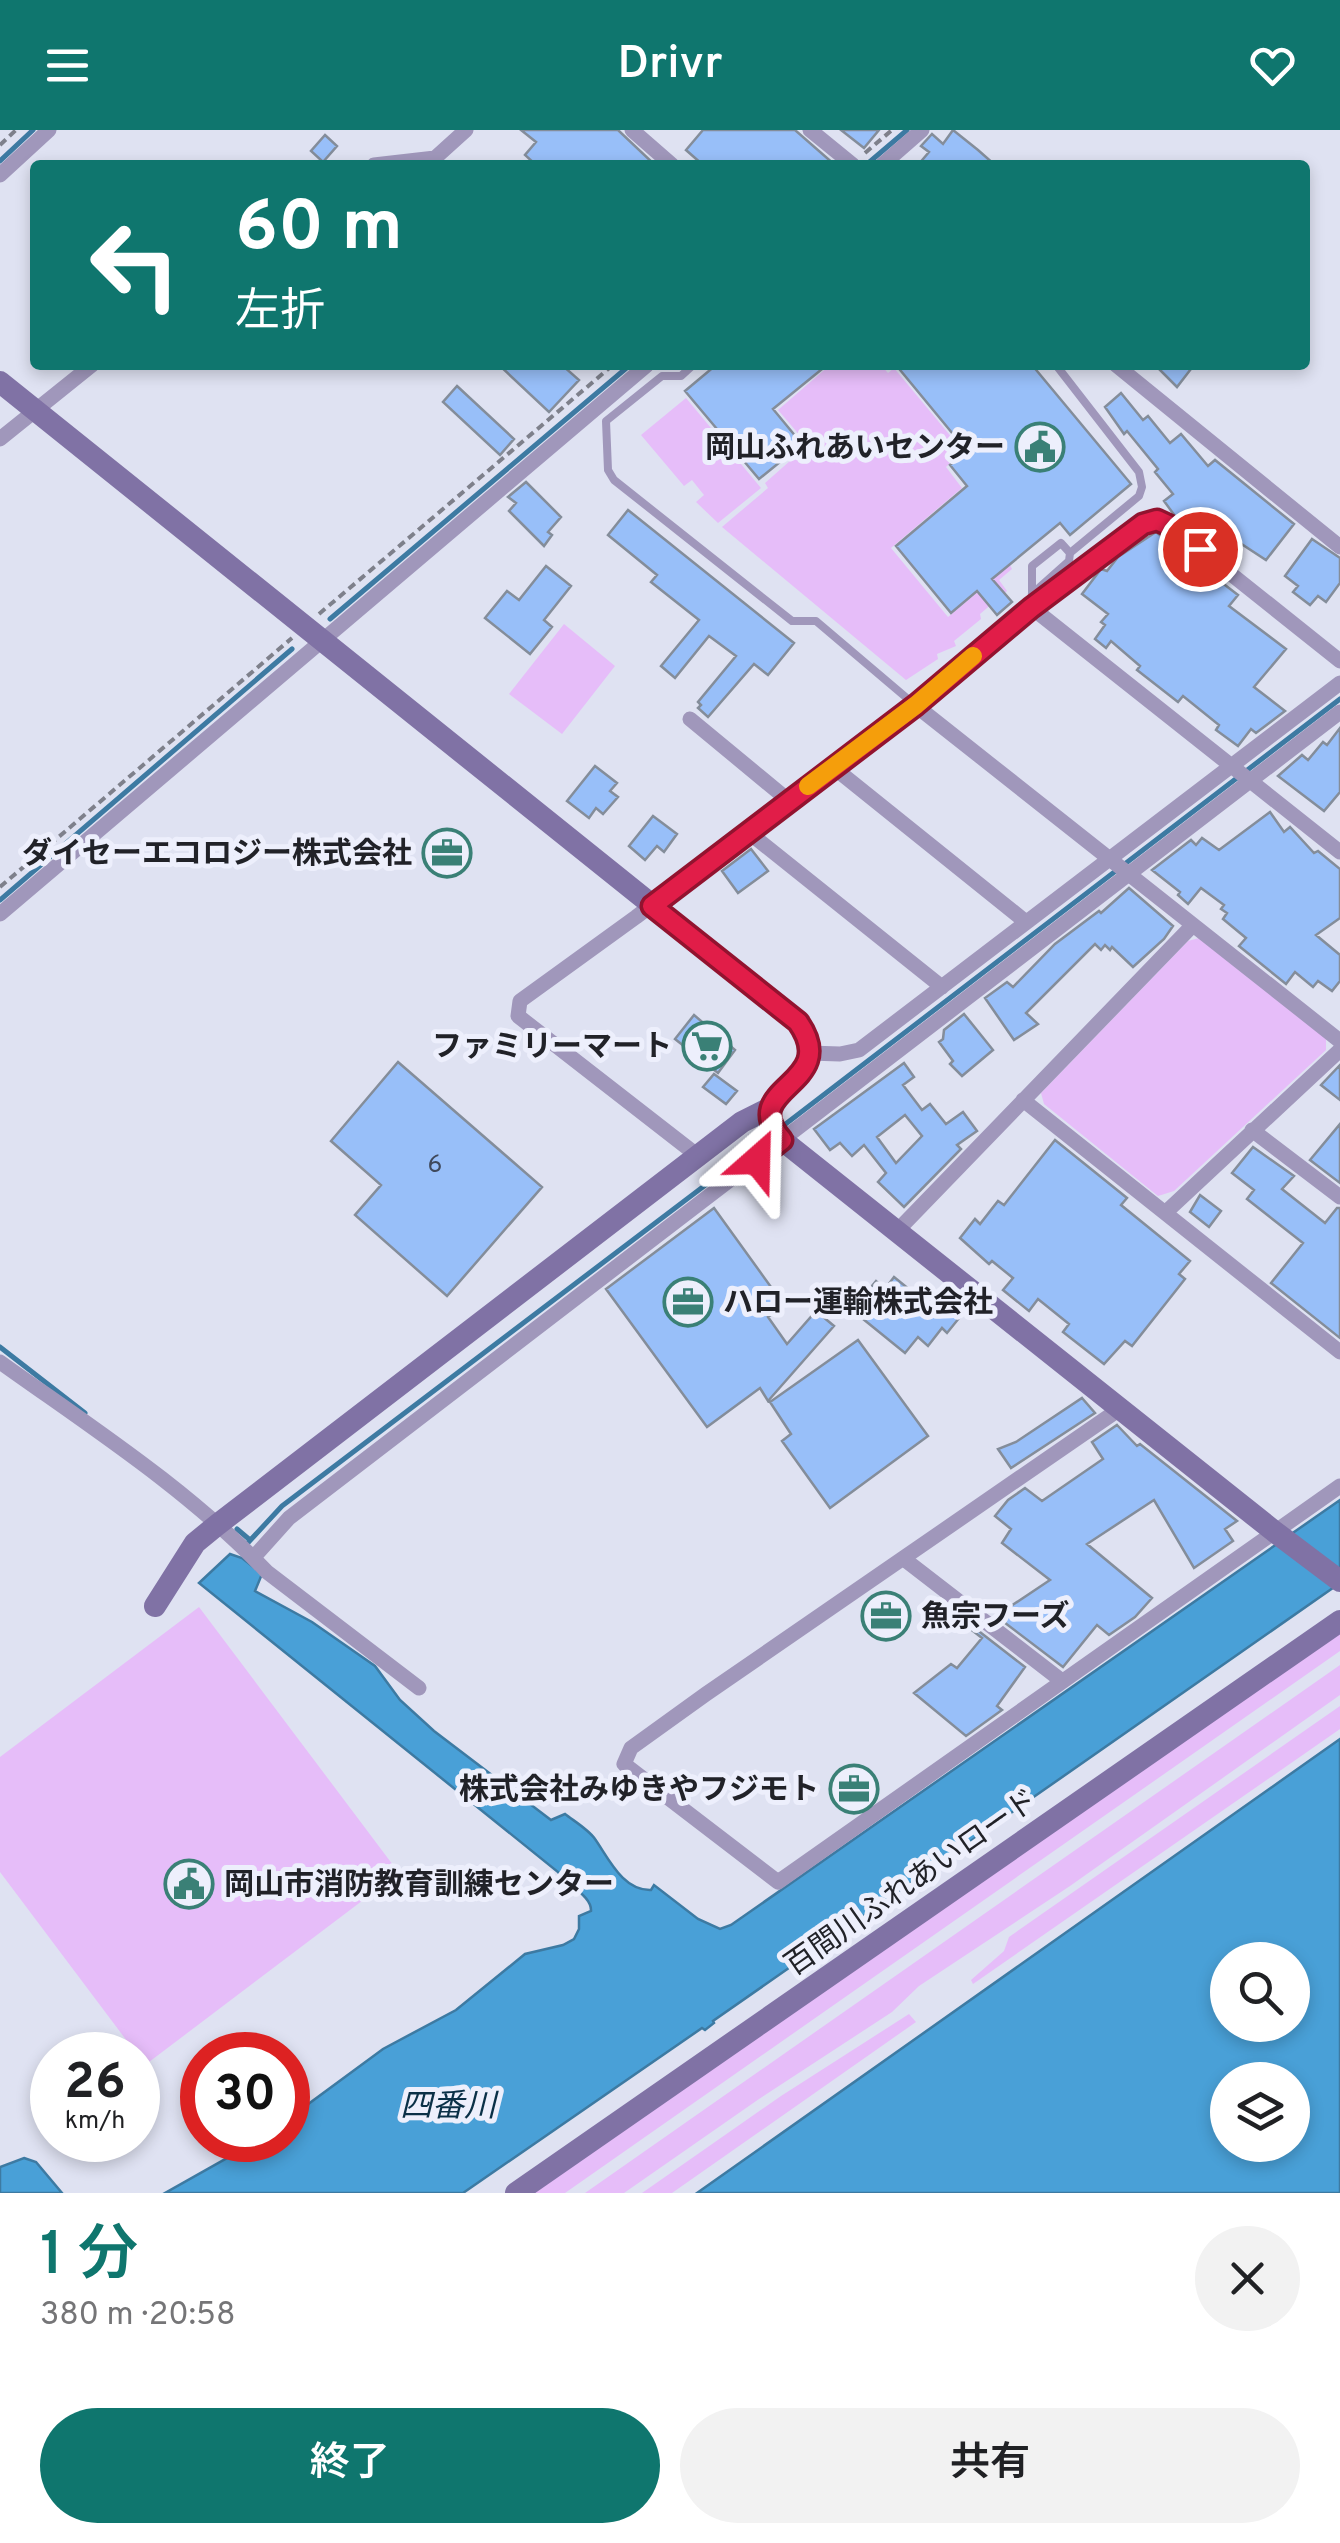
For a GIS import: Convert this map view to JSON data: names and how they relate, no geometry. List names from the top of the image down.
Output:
{
  "streets": {
    "street": ["百間川ふれあいロード"]
  },
  "water": ["四番川"],
  "places": {
    "public building": ["岡山ふれあいセンター", "岡山市消防教育訓練センター"],
    "office": [
      "ダイセーエコロジー株式会社",
      "ハロー運輸株式会社",
      "魚宗フーズ",
      "株式会社みゆきやフジモト"
    ],
    "supermarket": ["ファミリーマート"]
  },
  "house_numbers": ["6"],
  "page": {
    "header": "Drivr",
    "turn": ["60 m", "左折"],
    "speed": "26 km/h",
    "limit": "30",
    "heading": ["1 分", "380 m · 20:58"],
    "buttons": ["終了", "共有"]
  }
}
